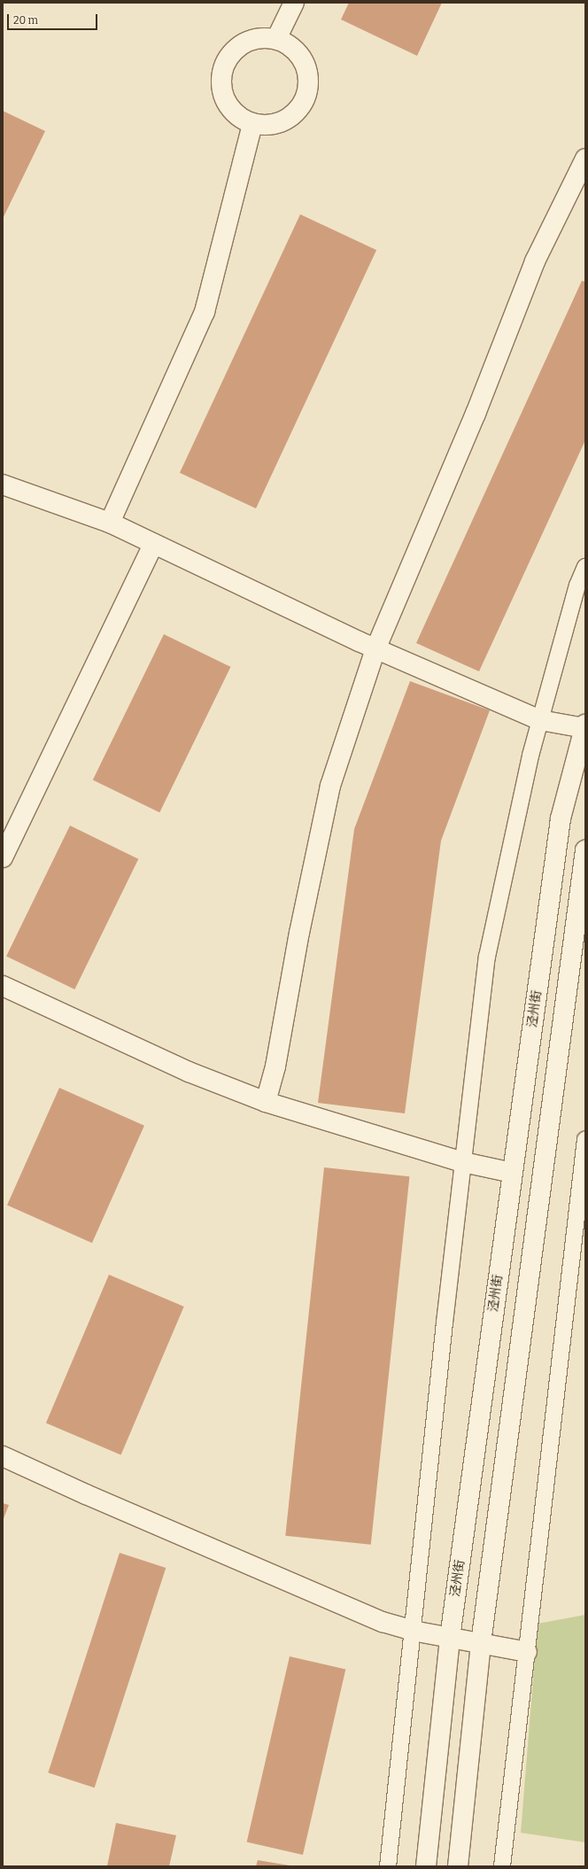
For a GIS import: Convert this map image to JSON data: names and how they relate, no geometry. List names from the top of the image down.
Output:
{
  "streets": {
    "street": ["泾州街"]
  },
  "scale_bar": "20 m"
}
